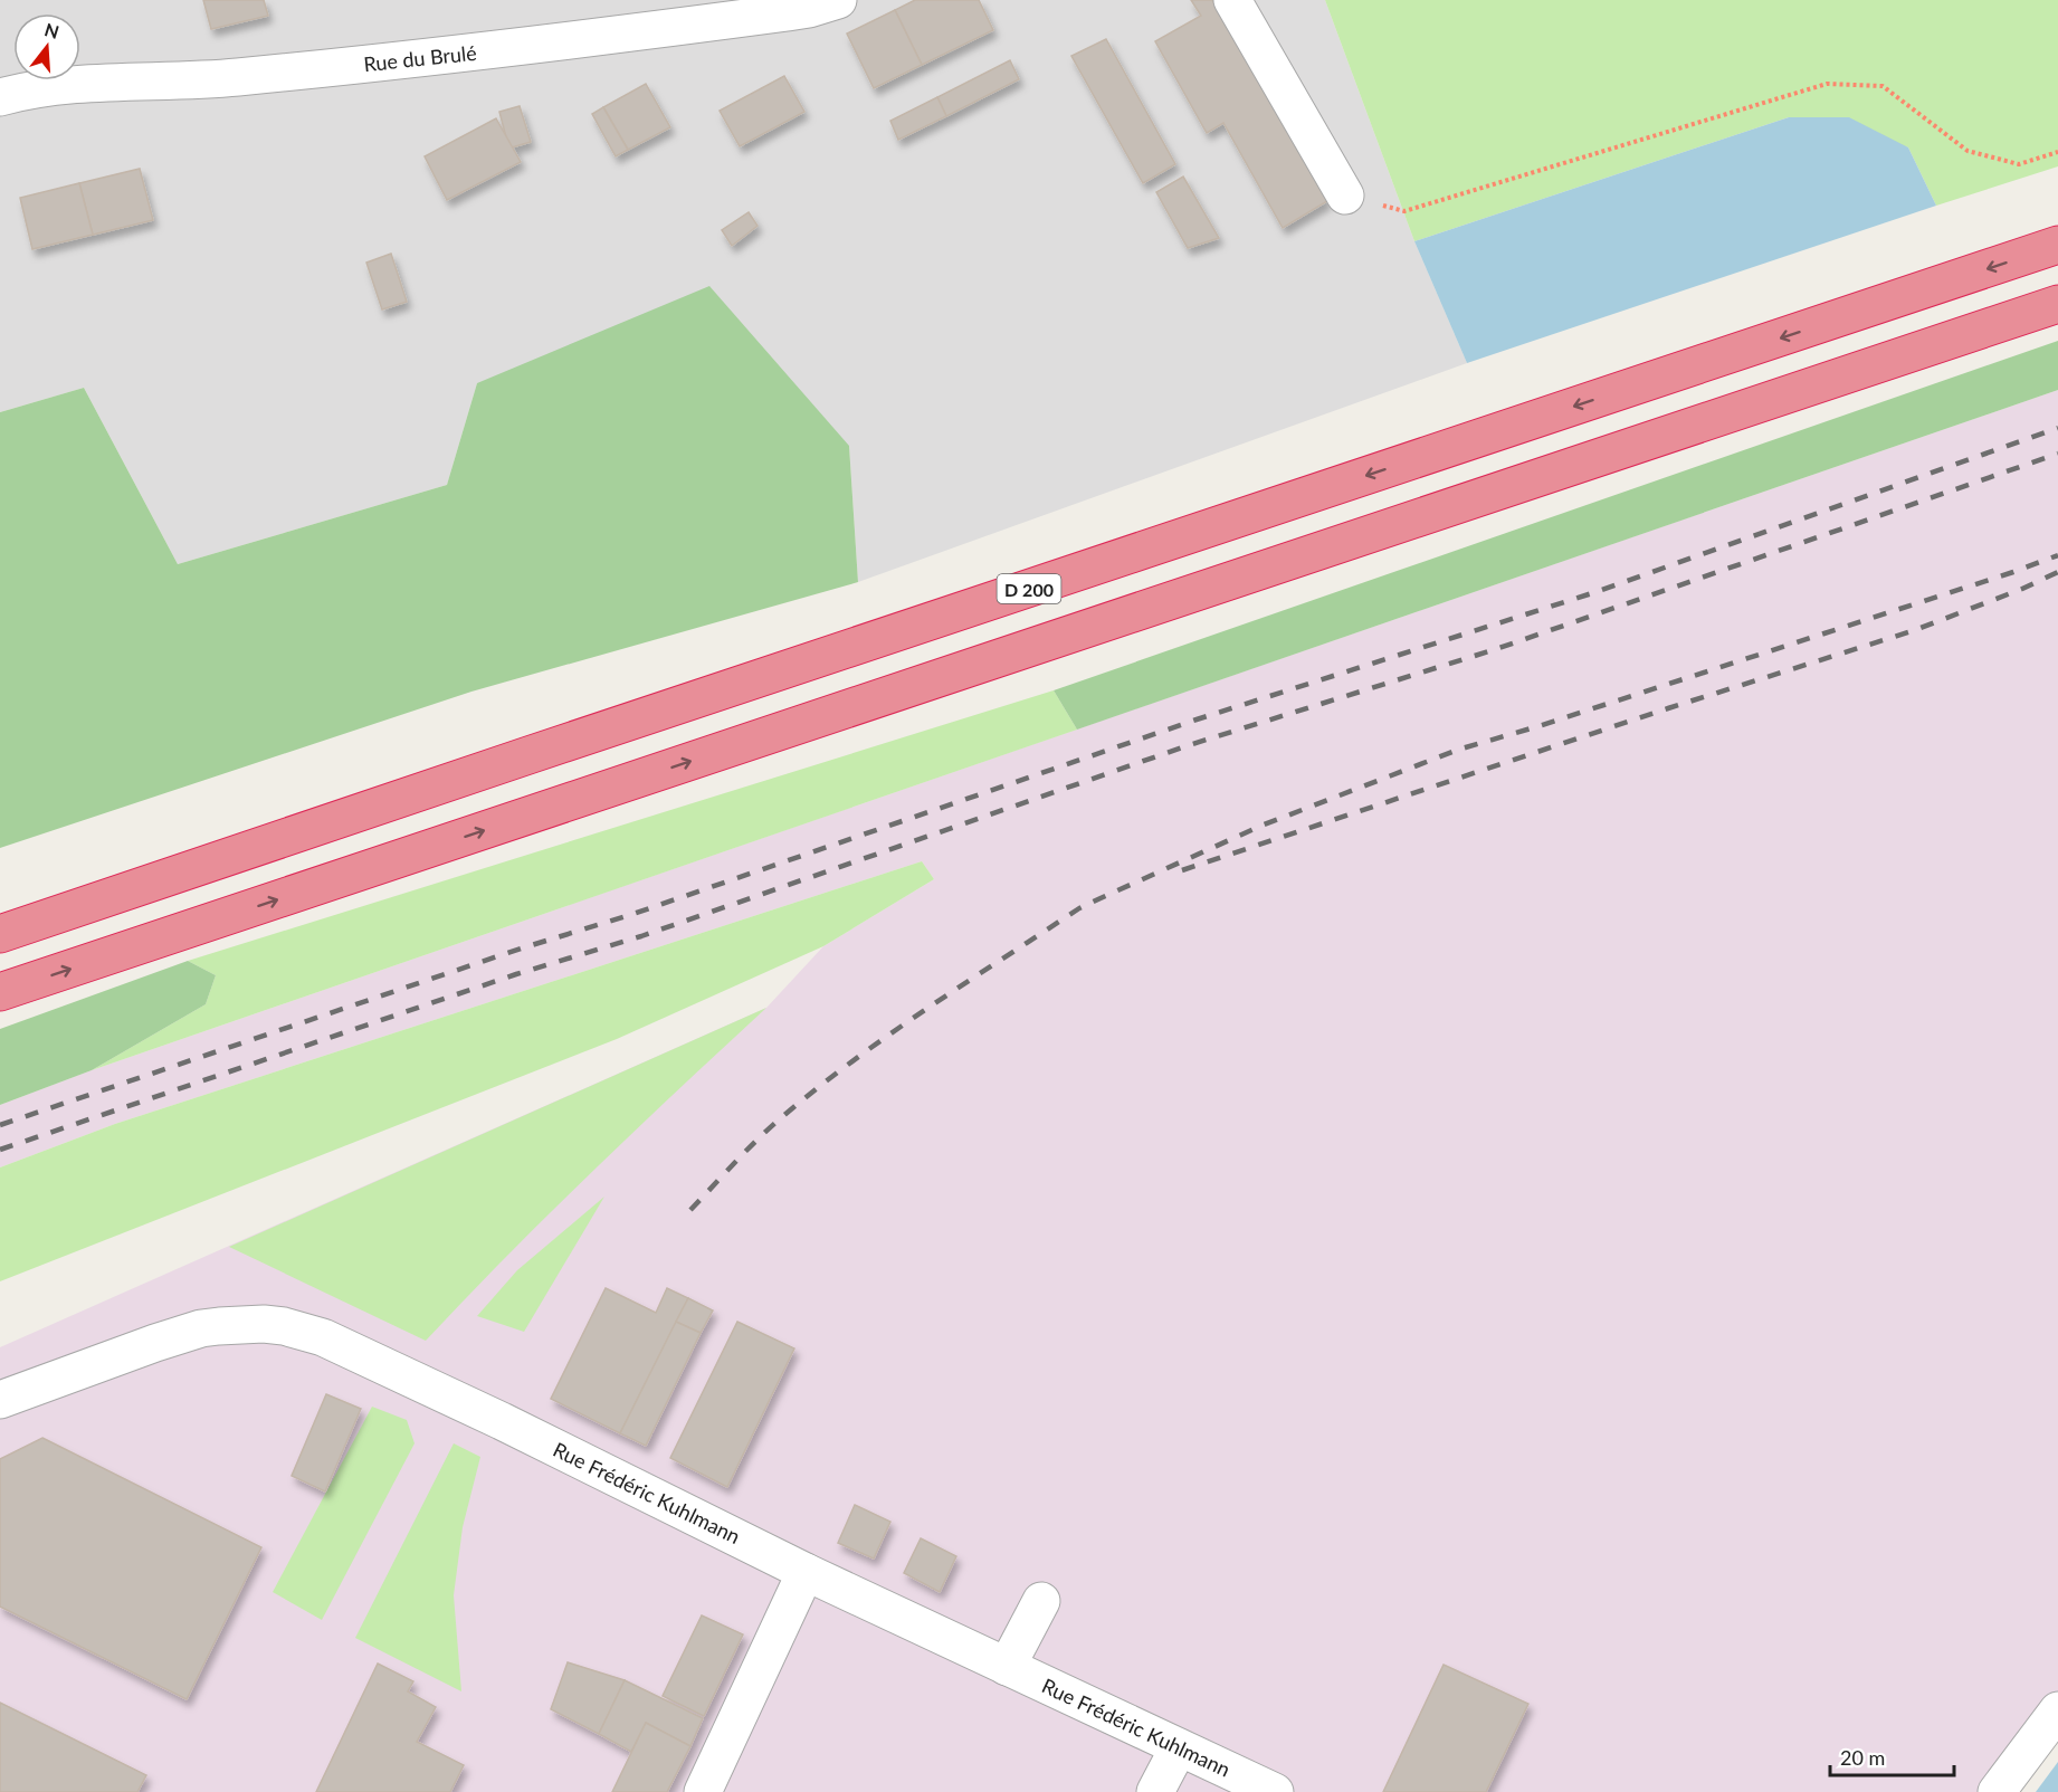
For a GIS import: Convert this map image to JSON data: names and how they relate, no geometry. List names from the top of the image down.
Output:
{
  "streets": {
    "highway": ["D 200"],
    "street": ["Rue du Brulé", "Rue Frédéric Kuhlmann"]
  },
  "scale_bar": "20 m",
  "north": "top"
}
